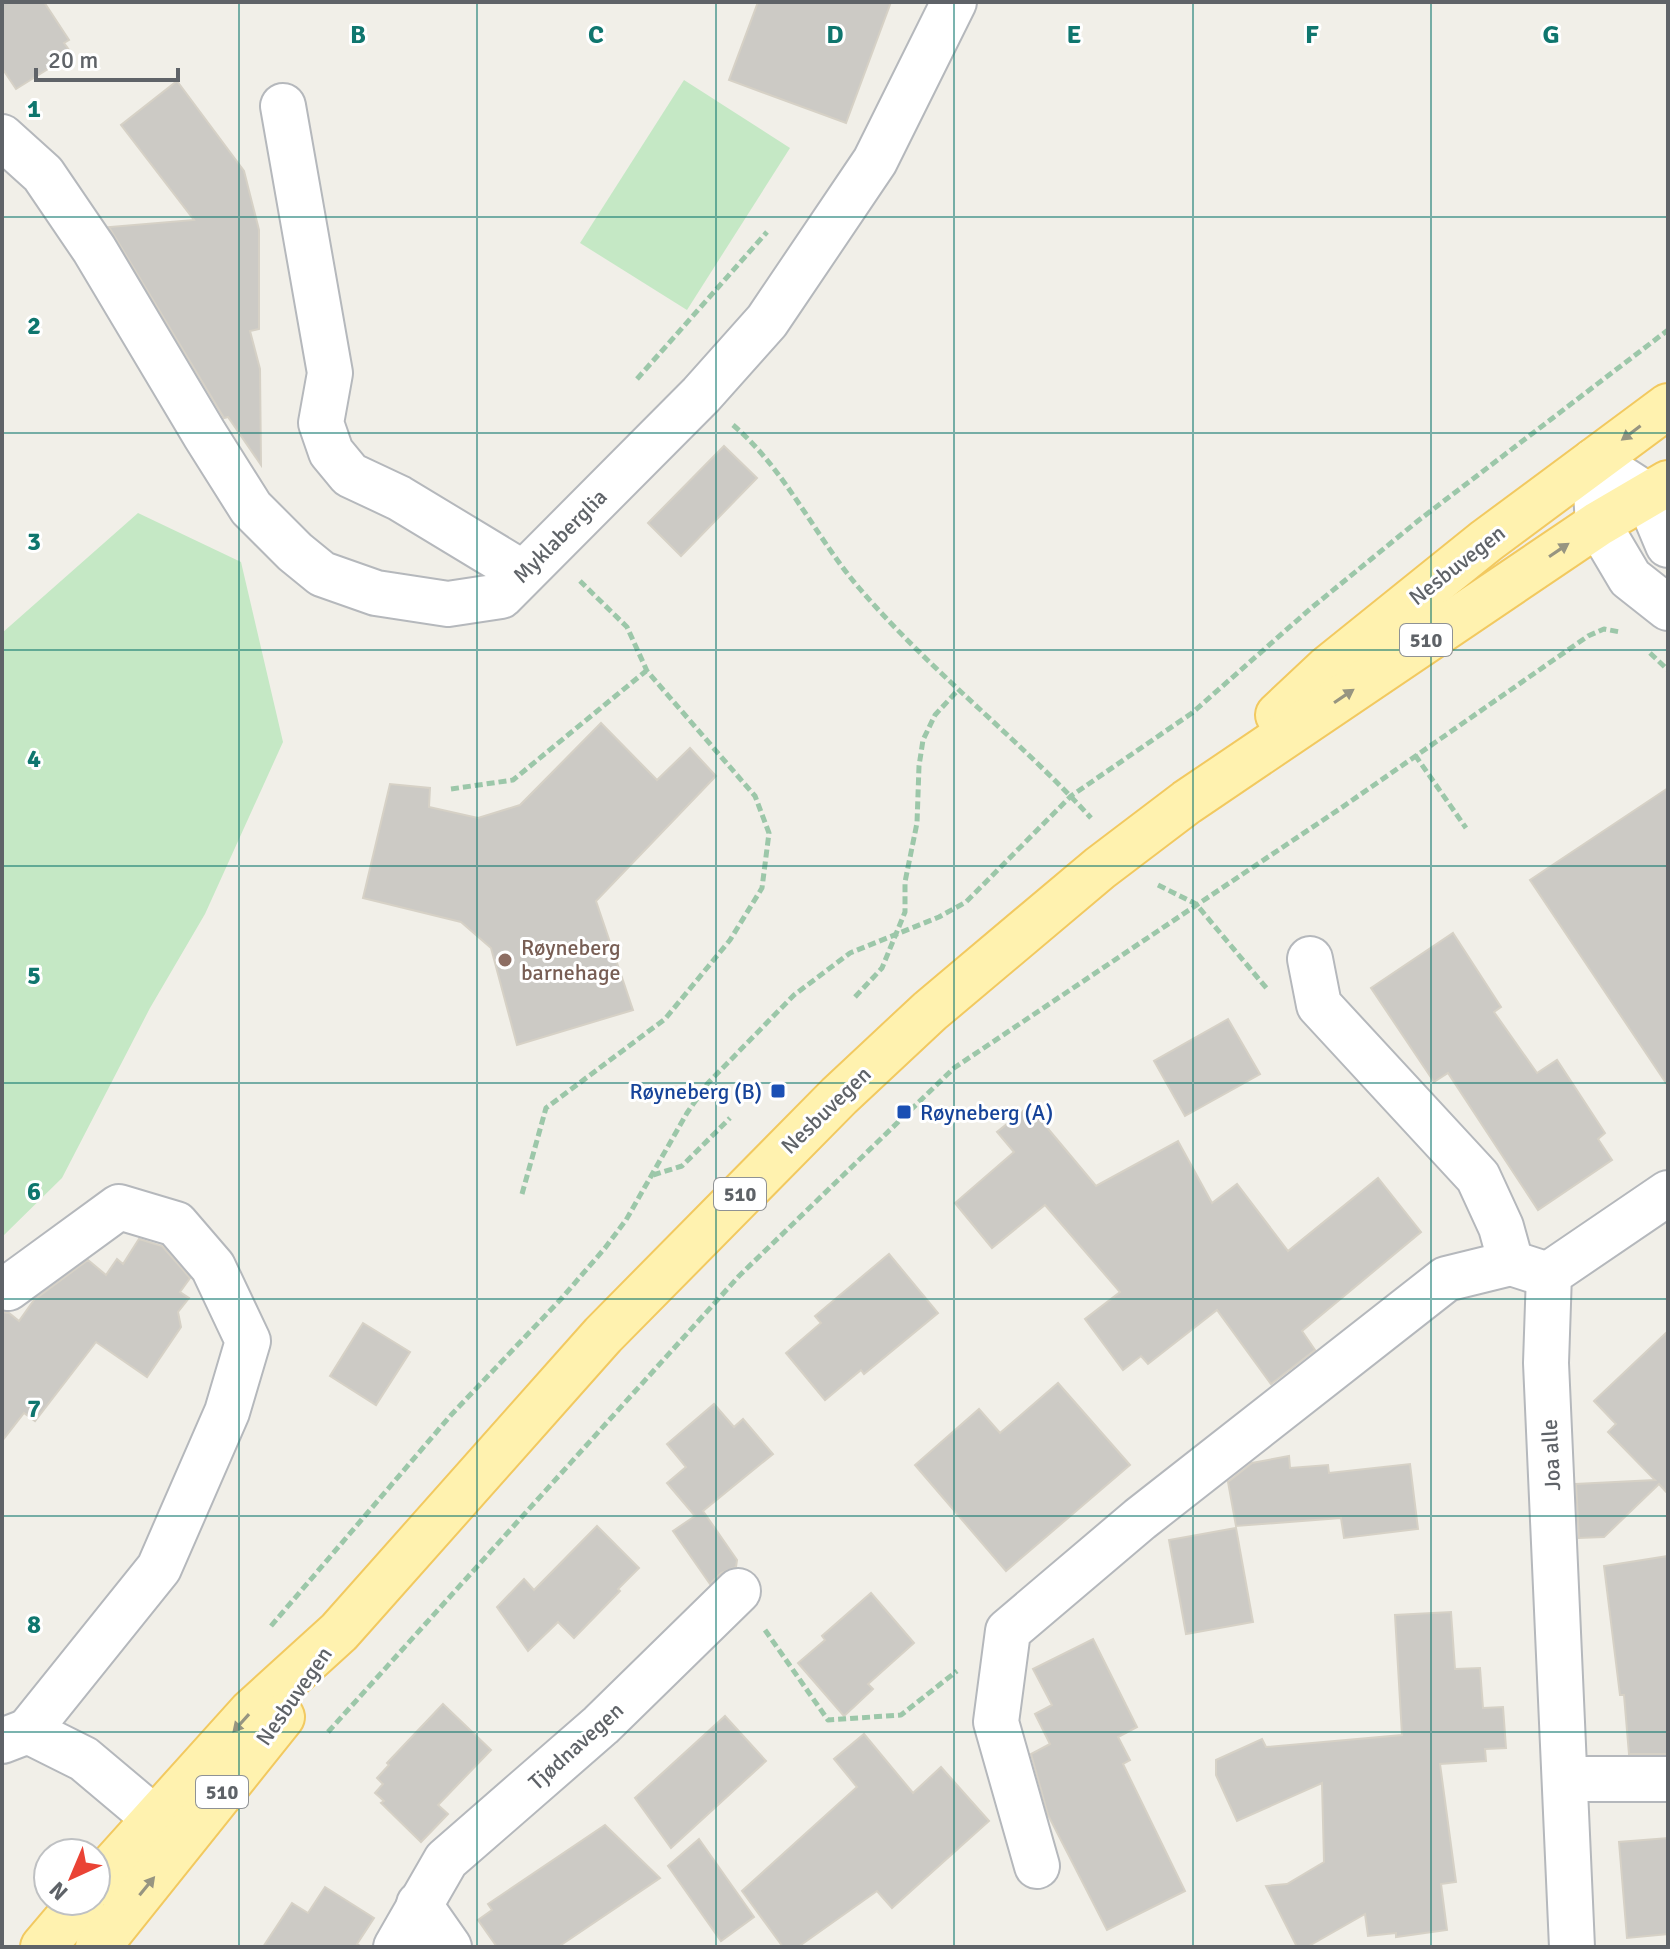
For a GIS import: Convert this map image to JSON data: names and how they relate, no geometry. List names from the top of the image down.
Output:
{
  "streets": {
    "main road": ["Nesbuvegen", "510"],
    "street": ["Myklaberglia", "Joa alle", "Tjødnavegen"]
  },
  "places": {
    "other": ["Røyneberg barnehage"],
    "transit": ["Røyneberg (B)", "Røyneberg (A)"]
  },
  "scale_bar": "20 m",
  "north": "bottom left",
  "grid": {
    "columns": [
      "B",
      "C",
      "D",
      "E",
      "F",
      "G"
    ],
    "rows": [
      "1",
      "2",
      "3",
      "4",
      "5",
      "6",
      "7",
      "8"
    ]
  }
}
